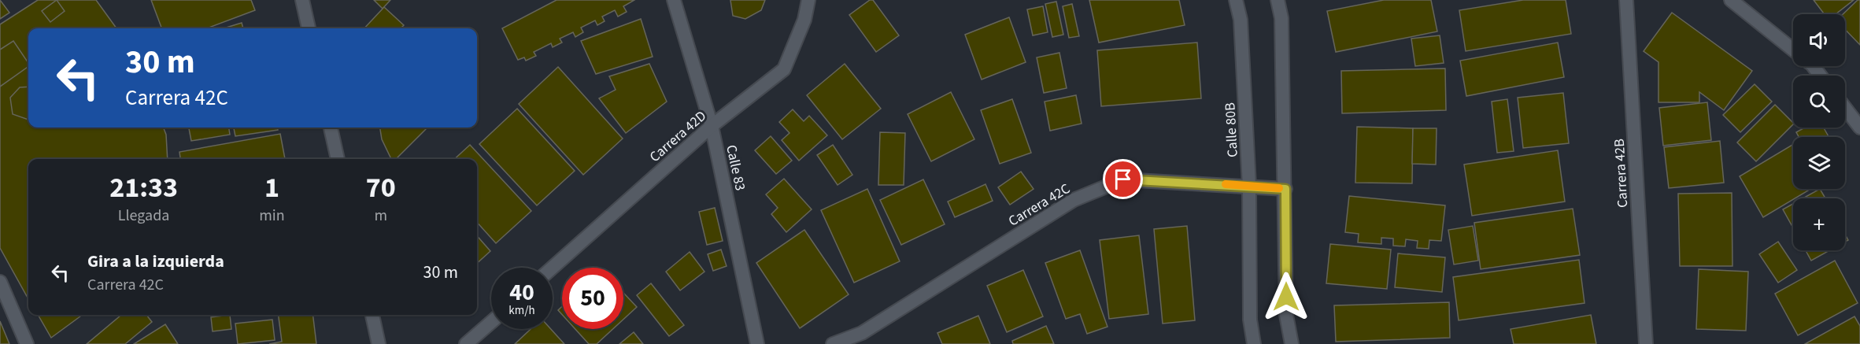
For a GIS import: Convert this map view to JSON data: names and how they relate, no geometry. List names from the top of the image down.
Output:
{
  "streets": {
    "street": [
      "Calle 80B",
      "Carrera 42D",
      "Calle 83",
      "Carrera 42B",
      "Carrera 42C"
    ]
  },
  "crossings": [
    ["Calle 80B", "Carrera 42C"],
    ["Carrera 42D", "Calle 83"]
  ],
  "page": {
    "map_buttons": "+",
    "turn": ["30 m", "Carrera 42C"],
    "eta": [
      "21:33",
      "Llegada",
      "1",
      "min",
      "70",
      "m"
    ],
    "list": [
      {
        "name": "Gira a la izquierda",
        "note": "Carrera 42C",
        "value": "30 m"
      }
    ],
    "speed": "40 km/h",
    "limit": "50"
  }
}
